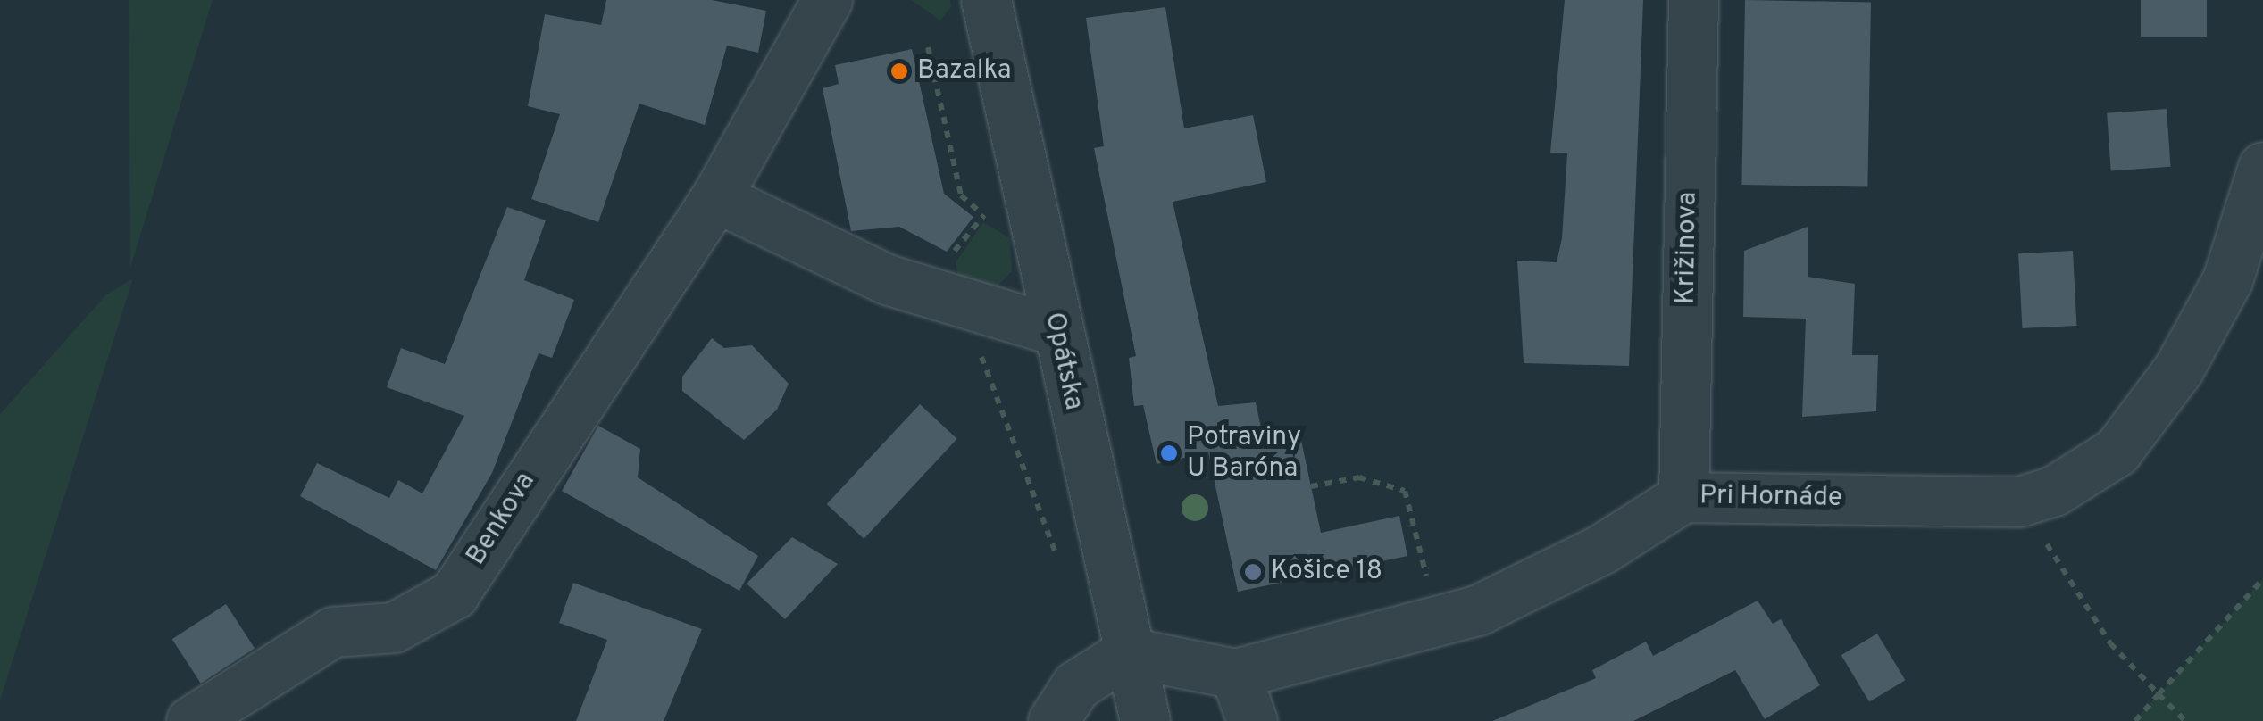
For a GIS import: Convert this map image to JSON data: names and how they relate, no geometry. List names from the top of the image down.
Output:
{
  "streets": {
    "street": [
      "Križinova",
      "Opátska",
      "Pri Hornáde",
      "Benkova"
    ]
  },
  "crossings": [
    ["Križinova", "Pri Hornáde"],
    ["Opátska", "Pri Hornáde"]
  ],
  "places": ["Bazalka", "Potraviny U Baróna", "Košice 18"]
}
